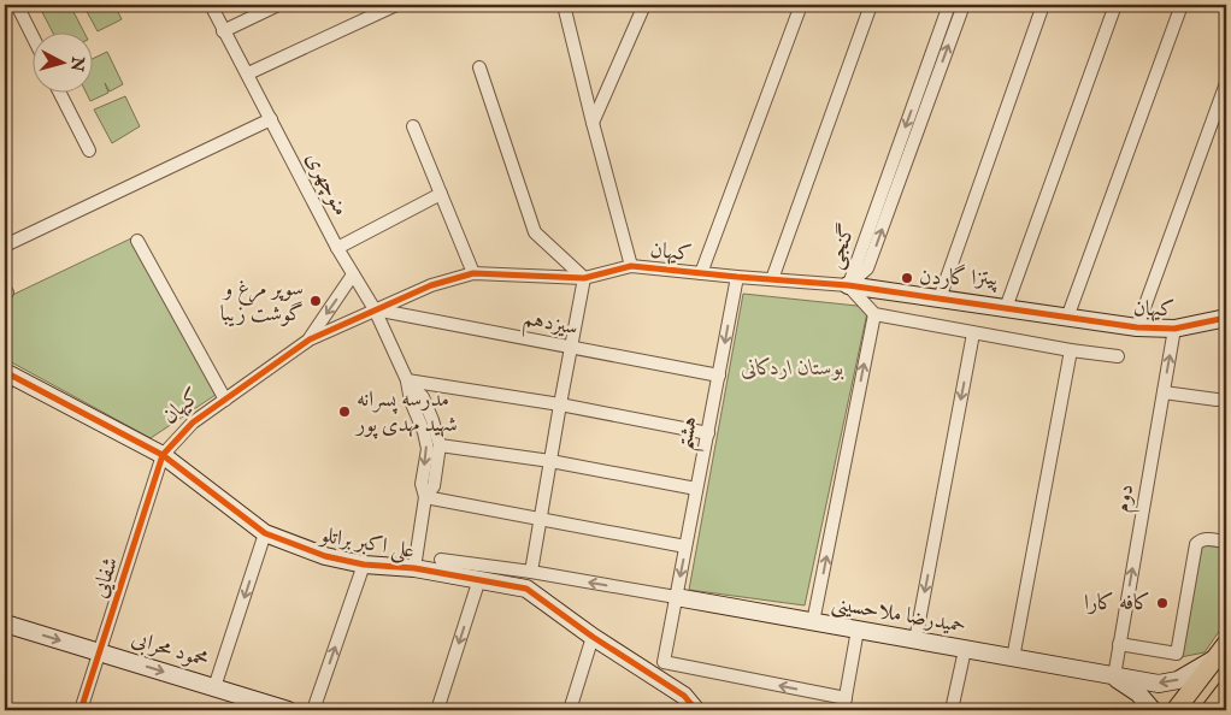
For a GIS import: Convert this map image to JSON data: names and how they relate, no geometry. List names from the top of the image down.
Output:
{
  "streets": {
    "street": [
      "منوچهری",
      "گنجی",
      "کیهان",
      "سیزدهم",
      "هشتم",
      "دوم",
      "علی اکبر براتلو",
      "شفایی",
      "حمیدرضا ملاحسینی",
      "محمود محرابی"
    ]
  },
  "crossings": [
    ["منوچهری", "کیهان"],
    ["منوچهری", "سیزدهم"],
    ["منوچهری", "علی اکبر براتلو"],
    ["گنجی", "کیهان"],
    ["کیهان", "سیزدهم"],
    ["کیهان", "هشتم"],
    ["کیهان", "دوم"],
    ["کیهان", "علی اکبر براتلو"],
    ["کیهان", "شفایی"],
    ["سیزدهم", "هشتم"],
    ["هشتم", "حمیدرضا ملاحسینی"],
    ["دوم", "حمیدرضا ملاحسینی"],
    ["علی اکبر براتلو", "شفایی"],
    ["شفایی", "محمود محرابی"]
  ],
  "one_way": ["محمود محرابی"],
  "parks": ["بوستان اردکانی"],
  "places": [
    "پیتزا گاردن",
    "سوپر مرغ و گوشت زیبا",
    "مدرسه پسرانه شهید مهدی پور",
    "کافه کارا"
  ],
  "north": "right"
}
